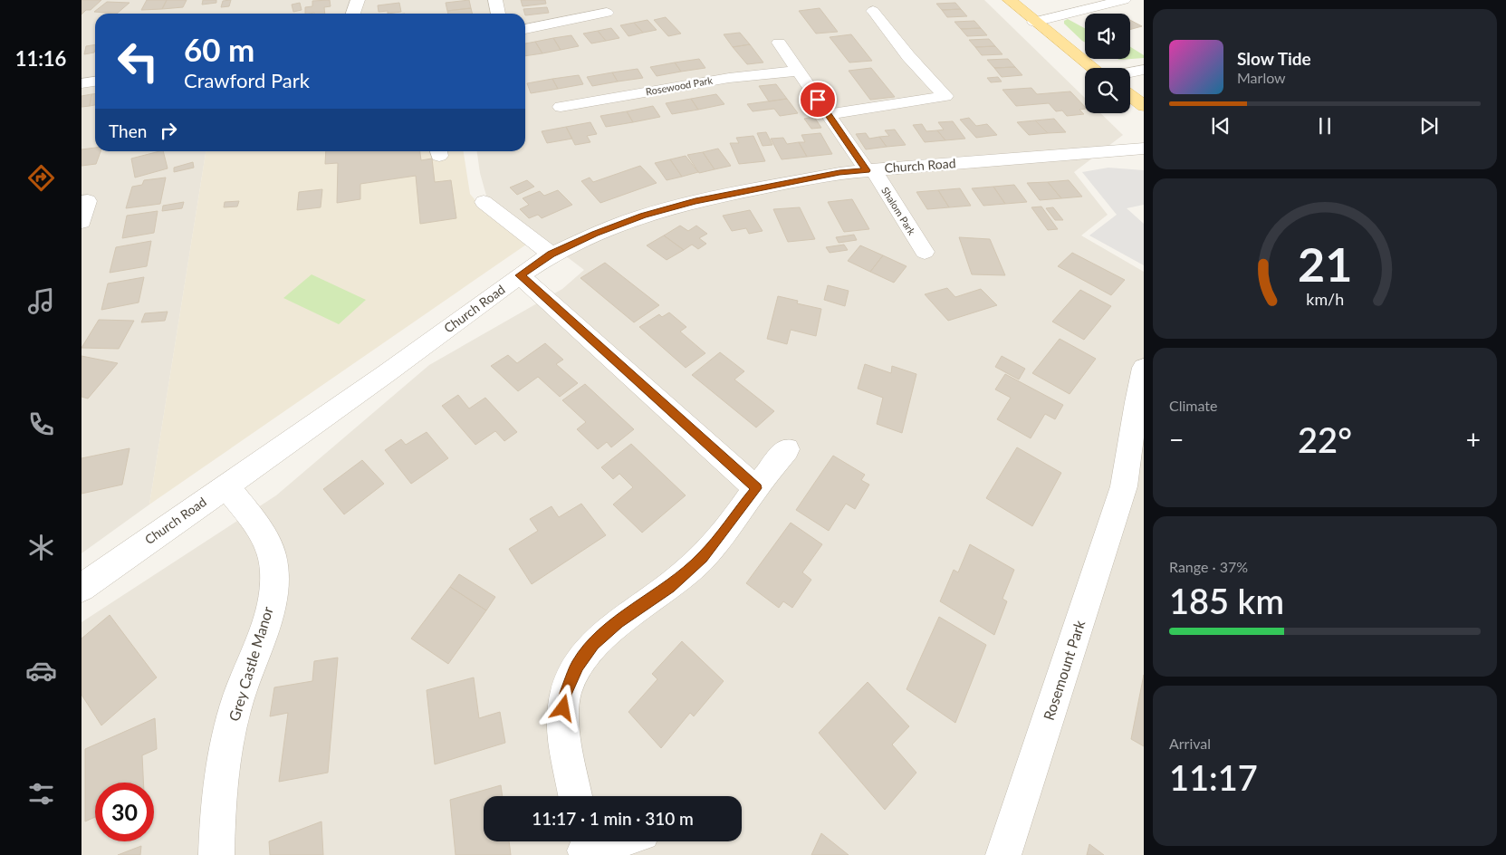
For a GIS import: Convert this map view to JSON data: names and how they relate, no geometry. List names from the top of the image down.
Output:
{
  "streets": {
    "street": [
      "Rosewood Park",
      "Church Road",
      "Shalom Park",
      "Grey Castle Manor",
      "Rosemount Park"
    ]
  },
  "crossings": [
    ["Church Road", "Shalom Park"],
    ["Church Road", "Grey Castle Manor"]
  ],
  "page": {
    "tabs": "11:16",
    "turn": ["60 m", "Crawford Park"],
    "song": ["Slow Tide", "Marlow"],
    "then": "Then",
    "tile": [
      "Climate",
      ["Range · 37%", "185 km"],
      ["Arrival", "11:17"]
    ],
    "heat": ["−", "22°", "+"],
    "limit": "30",
    "trip": "11:17 · 1 min · 310 m",
    "gauge": ["21", "km/h"]
  }
}
